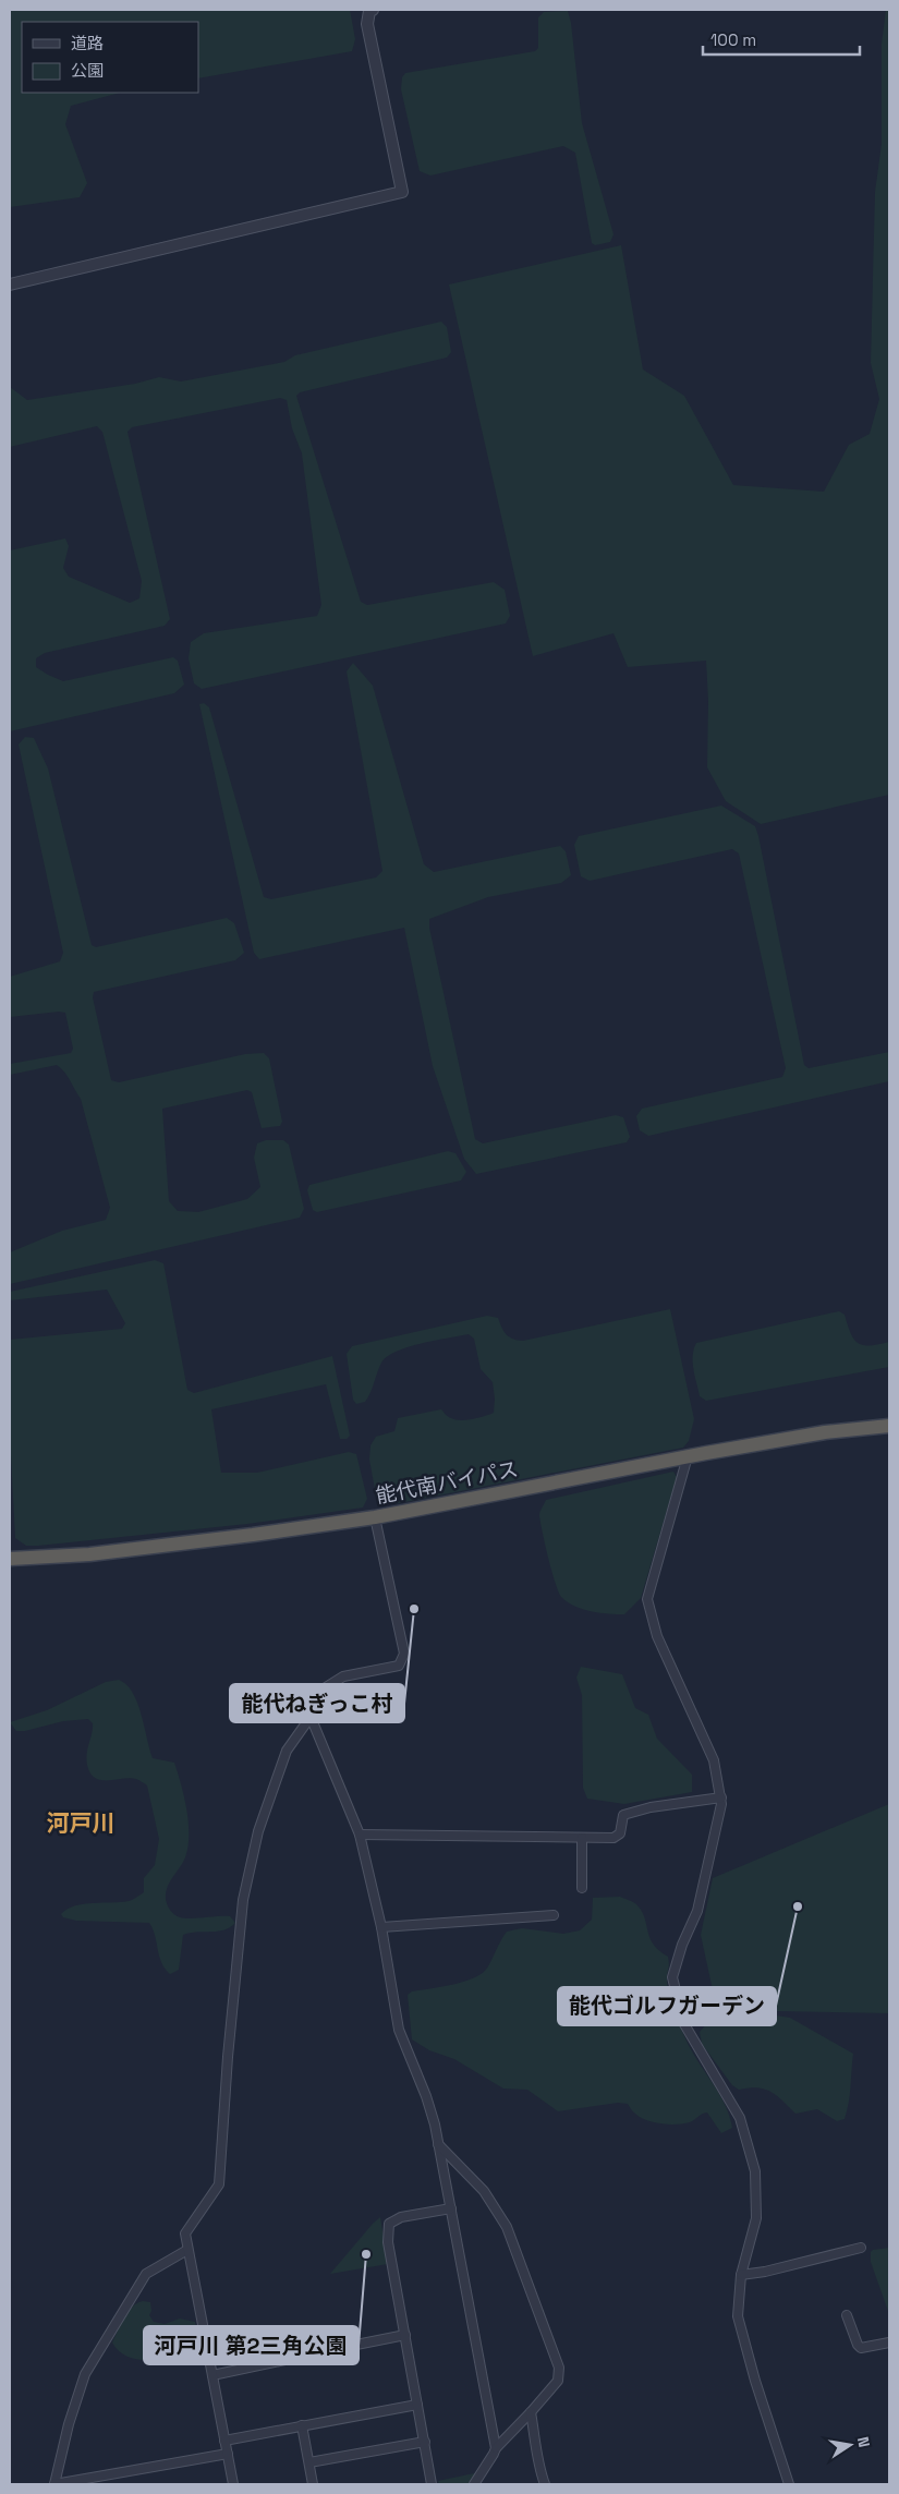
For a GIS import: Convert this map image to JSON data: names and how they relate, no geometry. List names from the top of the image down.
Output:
{
  "streets": {
    "highway": ["能代南バイパス"]
  },
  "districts": ["河戸川"],
  "places": ["能代ねぎっこ村", "能代ゴルフガーデン", "河戸川 第2三角公園"],
  "legend": ["道路", "公園"],
  "scale_bar": "100 m",
  "north": "right"
}
